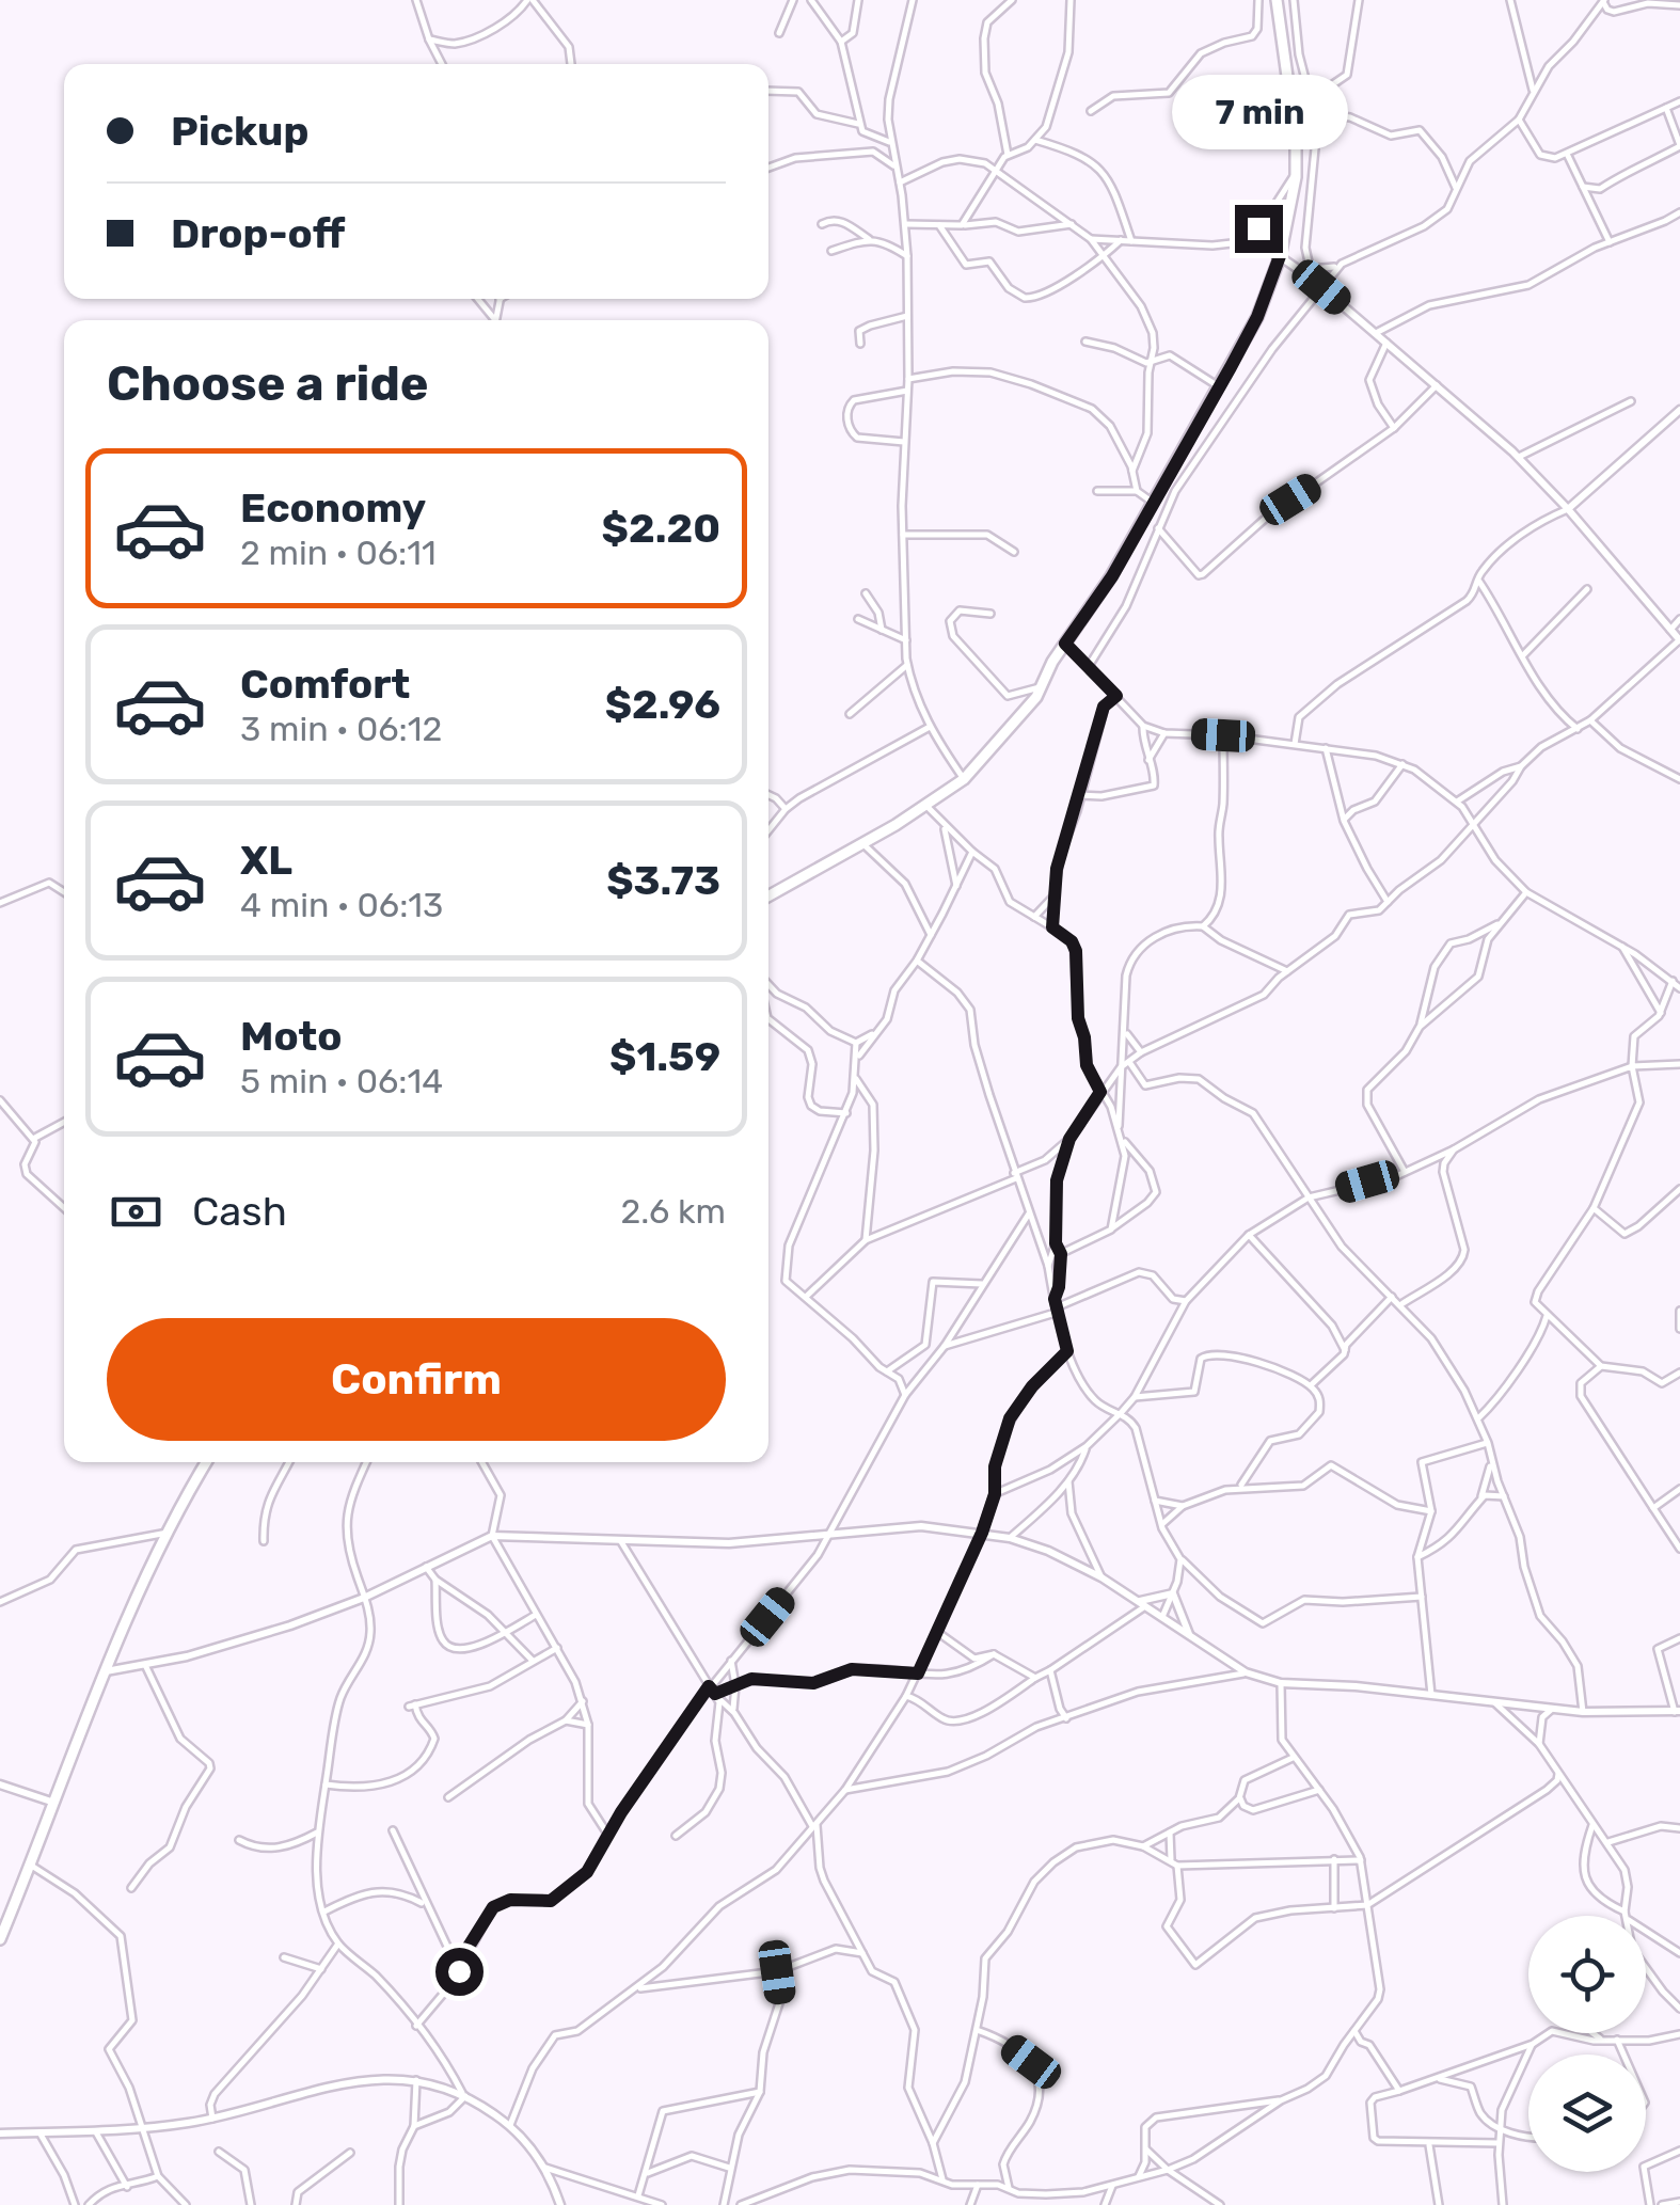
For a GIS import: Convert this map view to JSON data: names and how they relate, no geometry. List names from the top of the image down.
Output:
{
  "page": {
    "banner": ["Pickup", "Drop-off"],
    "bubble": "7 min",
    "heading": "Choose a ride",
    "list": [
      {
        "name": "Economy",
        "note": "2 min · 06:11",
        "value": "$2.20"
      },
      {
        "name": "Comfort",
        "note": "3 min · 06:12",
        "value": "$2.96"
      },
      {
        "name": "XL",
        "note": "4 min · 06:13",
        "value": "$3.73"
      },
      {
        "name": "Moto",
        "note": "5 min · 06:14",
        "value": "$1.59"
      }
    ],
    "pay": ["Cash", "2.6 km"],
    "buttons": "Confirm"
  }
}
